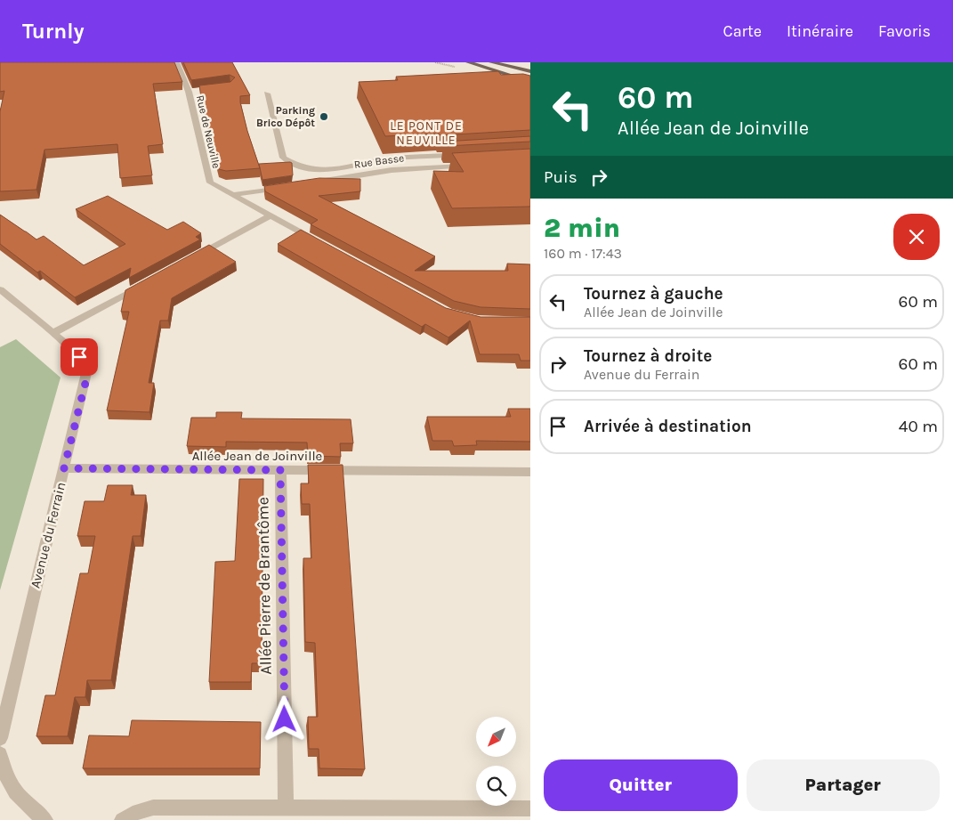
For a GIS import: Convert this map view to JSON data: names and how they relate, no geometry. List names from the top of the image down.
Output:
{
  "streets": {
    "street": [
      "Rue de Neuville",
      "Rue Basse",
      "Allée Jean de Joinville",
      "Avenue du Ferrain",
      "Allée Pierre de Brantôme"
    ]
  },
  "crossings": [
    ["Allée Jean de Joinville", "Avenue du Ferrain"],
    ["Allée Jean de Joinville", "Allée Pierre de Brantôme"]
  ],
  "districts": ["LE PONT DE NEUVILLE"],
  "places": ["Parking Brico Dépôt"],
  "north": "bottom left",
  "page": {
    "header": "Turnly",
    "nav": ["Carte", "Itinéraire", "Favoris"],
    "turn": ["60 m", "Allée Jean de Joinville"],
    "then": "Puis",
    "heading": ["2 min", "160 m · 17:43"],
    "list": [
      {
        "name": "Tournez à gauche",
        "note": "Allée Jean de Joinville",
        "value": "60 m"
      },
      {
        "name": "Tournez à droite",
        "note": "Avenue du Ferrain",
        "value": "60 m"
      },
      {
        "name": "Arrivée à destination",
        "value": "40 m"
      }
    ],
    "buttons": ["Quitter", "Partager"]
  }
}
